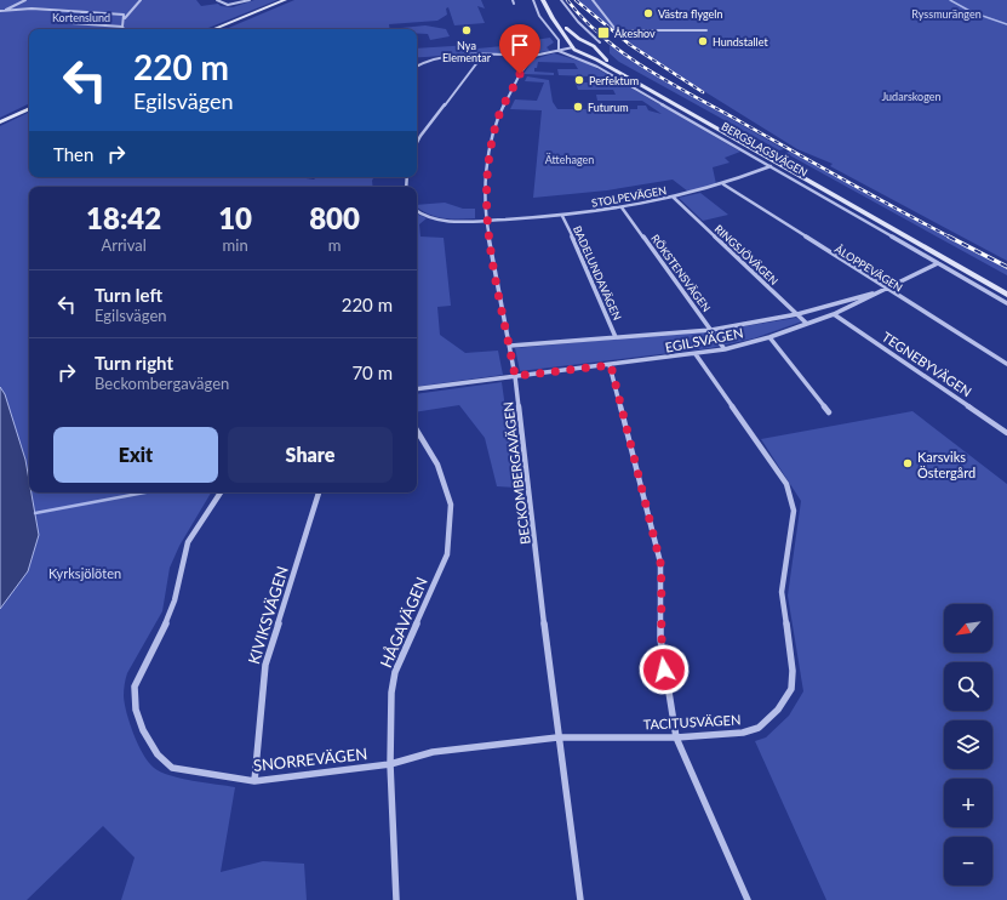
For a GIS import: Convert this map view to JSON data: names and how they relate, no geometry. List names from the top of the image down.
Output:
{
  "streets": {
    "main road": ["BERGSLAGSVÄGEN"],
    "street": [
      "STOLPEVÄGEN",
      "RINGSJÖVÄGEN",
      "ÅLOPPEVÄGEN",
      "BADELUNDAVÄGEN",
      "RÖKSTENSVÄGEN",
      "EGILSVÄGEN",
      "TEGNEBYVÄGEN",
      "BECKOMBERGAVÄGEN",
      "KIVIKSVÄGEN",
      "HÅGAVÄGEN",
      "TACITUSVÄGEN",
      "SNORREVÄGEN"
    ]
  },
  "crossings": [
    ["BERGSLAGSVÄGEN", "STOLPEVÄGEN"],
    ["BERGSLAGSVÄGEN", "EGILSVÄGEN"],
    ["STOLPEVÄGEN", "RINGSJÖVÄGEN"],
    ["STOLPEVÄGEN", "ÅLOPPEVÄGEN"],
    ["STOLPEVÄGEN", "BADELUNDAVÄGEN"],
    ["STOLPEVÄGEN", "RÖKSTENSVÄGEN"],
    ["STOLPEVÄGEN", "BECKOMBERGAVÄGEN"],
    ["RINGSJÖVÄGEN", "EGILSVÄGEN"],
    ["ÅLOPPEVÄGEN", "EGILSVÄGEN"],
    ["BADELUNDAVÄGEN", "EGILSVÄGEN"],
    ["RÖKSTENSVÄGEN", "EGILSVÄGEN"],
    ["EGILSVÄGEN", "TEGNEBYVÄGEN"],
    ["EGILSVÄGEN", "BECKOMBERGAVÄGEN"],
    ["EGILSVÄGEN", "TACITUSVÄGEN"],
    ["BECKOMBERGAVÄGEN", "TACITUSVÄGEN"],
    ["BECKOMBERGAVÄGEN", "SNORREVÄGEN"],
    ["KIVIKSVÄGEN", "SNORREVÄGEN"],
    ["HÅGAVÄGEN", "SNORREVÄGEN"],
    ["TACITUSVÄGEN", "SNORREVÄGEN"]
  ],
  "parks": [
    "Ryssmurängen",
    "Kortenslund",
    "Judarskogen",
    "Ättehagen",
    "Kyrksjölöten"
  ],
  "places": {
    "other": [
      "Västra flygeln",
      "Nya Elementar",
      "Hundstallet",
      "Perfektum",
      "Futurum",
      "Karsviks Östergård"
    ],
    "transit": ["Åkeshov"]
  },
  "north": "bottom left",
  "page": {
    "turn": ["220 m", "Egilsvägen"],
    "then": "Then",
    "eta": [
      "18:42",
      "Arrival",
      "10",
      "min",
      "800",
      "m"
    ],
    "list": [
      {
        "name": "Turn left",
        "note": "Egilsvägen",
        "value": "220 m"
      },
      {
        "name": "Turn right",
        "note": "Beckombergavägen",
        "value": "70 m"
      }
    ],
    "buttons": ["Exit", "Share"],
    "map_buttons": ["+", "−"]
  }
}
